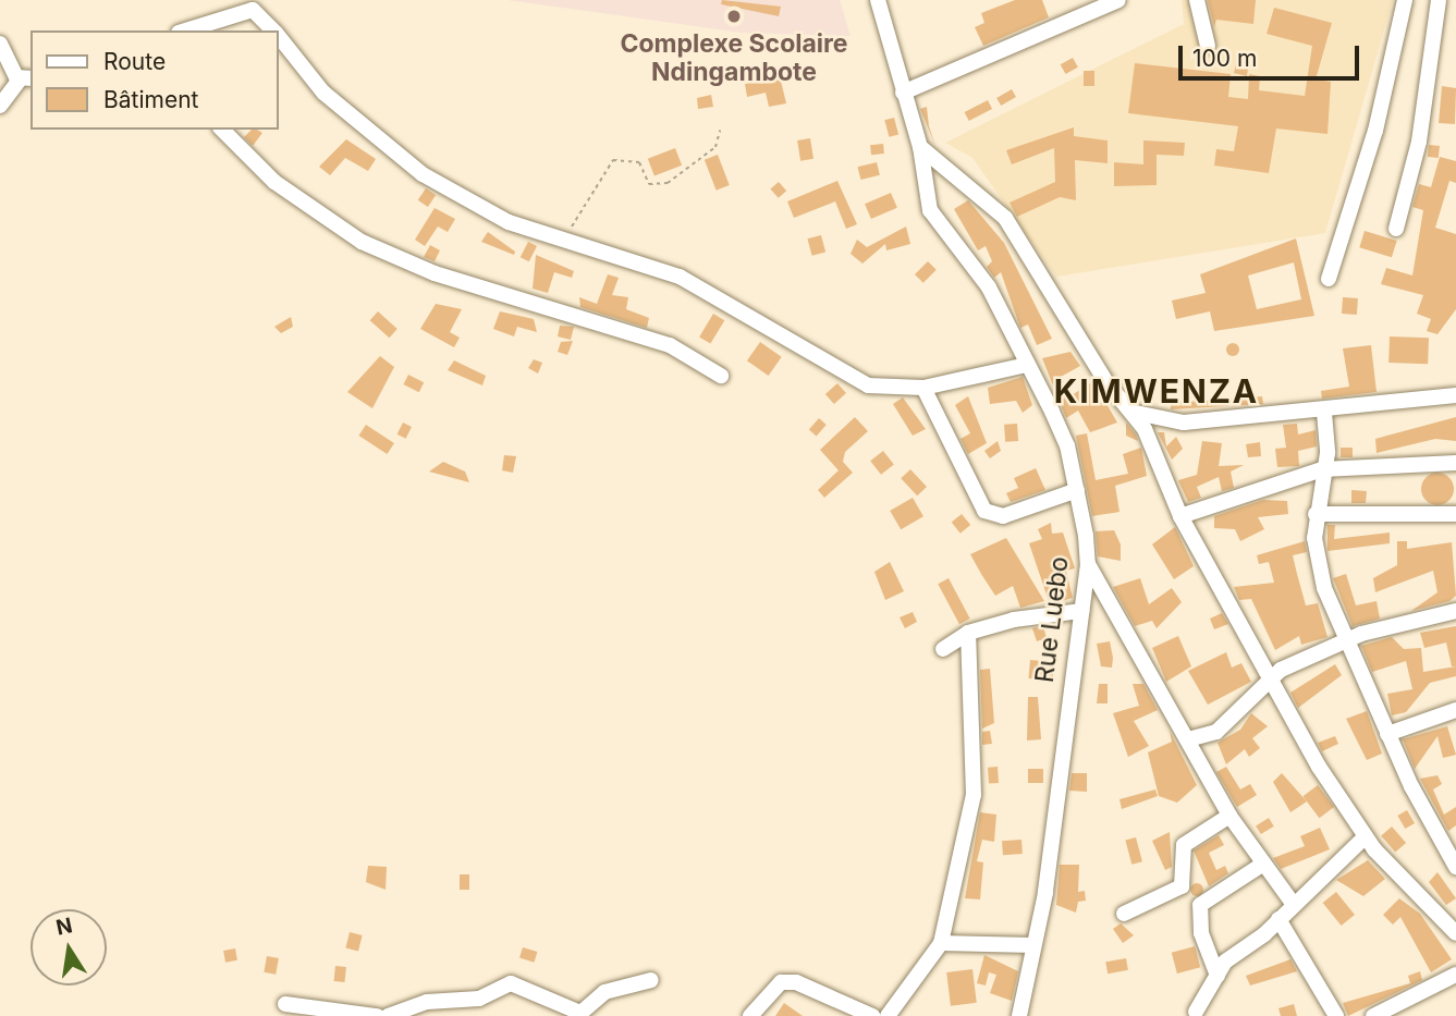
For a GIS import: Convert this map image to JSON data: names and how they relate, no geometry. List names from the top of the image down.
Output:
{
  "streets": {
    "street": ["Rue Luebo"]
  },
  "districts": ["KIMWENZA"],
  "places": ["Complexe Scolaire Ndingambote"],
  "legend": ["Route", "Bâtiment"],
  "scale_bar": "100 m",
  "north": "top"
}
